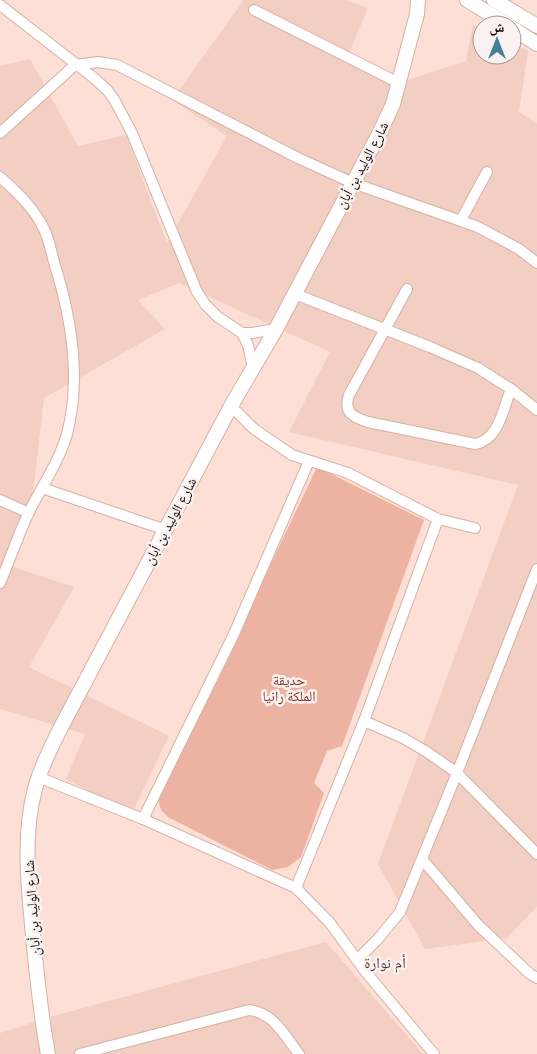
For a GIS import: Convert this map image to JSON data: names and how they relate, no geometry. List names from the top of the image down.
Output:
{
  "streets": {
    "street": ["شارع الوليد بن أبان"]
  },
  "districts": ["أم نوارة"],
  "parks": ["حديقة الملكة رانيا"],
  "north": "top"
}
